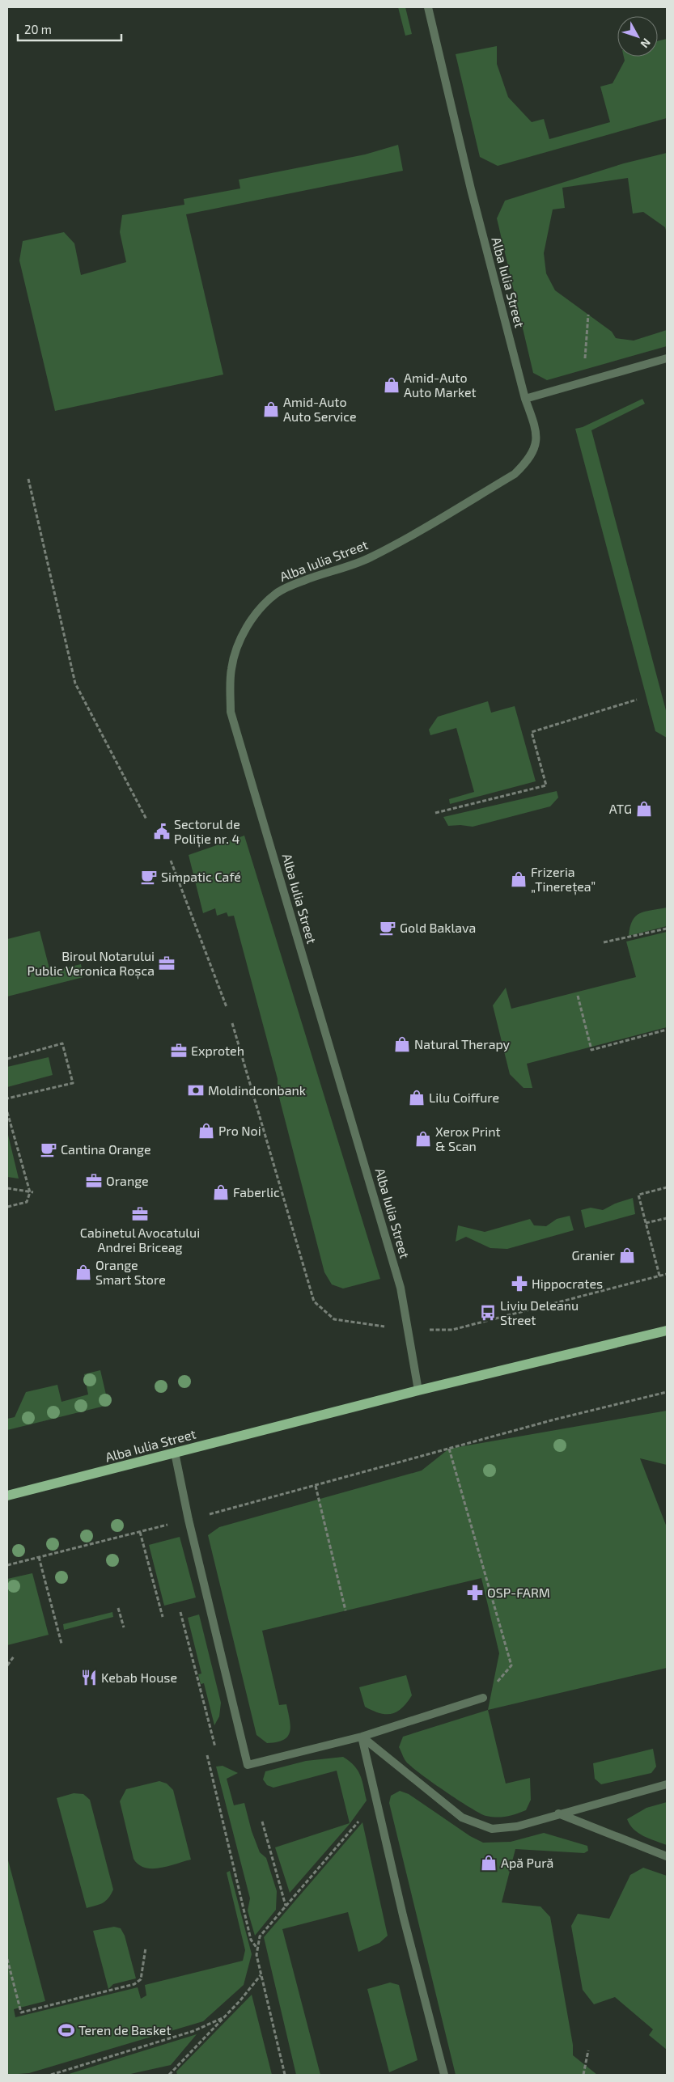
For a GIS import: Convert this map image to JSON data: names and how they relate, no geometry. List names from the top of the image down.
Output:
{
  "streets": {
    "main road": ["Alba Iulia Street"]
  },
  "places": {
    "shop": [
      "Amid-Auto Auto Market",
      "Amid-Auto Auto Service",
      "ATG",
      "Frizeria „Tinerețea”",
      "Natural Therapy",
      "Lilu Coiffure",
      "Pro Noi",
      "Xerox Print & Scan",
      "Faberlic",
      "Granier",
      "Orange Smart Store",
      "Apă Pură"
    ],
    "public building": ["Sectorul de Poliție nr. 4"],
    "cafe": ["Simpatic Café", "Gold Baklava", "Cantina Orange"],
    "office": [
      "Biroul Notarului Public Veronica Roșca",
      "Exproteh",
      "Orange",
      "Cabinetul Avocatului Andrei Briceag"
    ],
    "bank": ["Moldindconbank"],
    "pharmacy": ["Hippocrates", "OSP-FARM"],
    "bus stop": ["Liviu Deleanu Street"],
    "restaurant": ["Kebab House"],
    "sports": ["Teren de Basket"]
  },
  "scale_bar": "20 m",
  "north": "bottom right"
}
